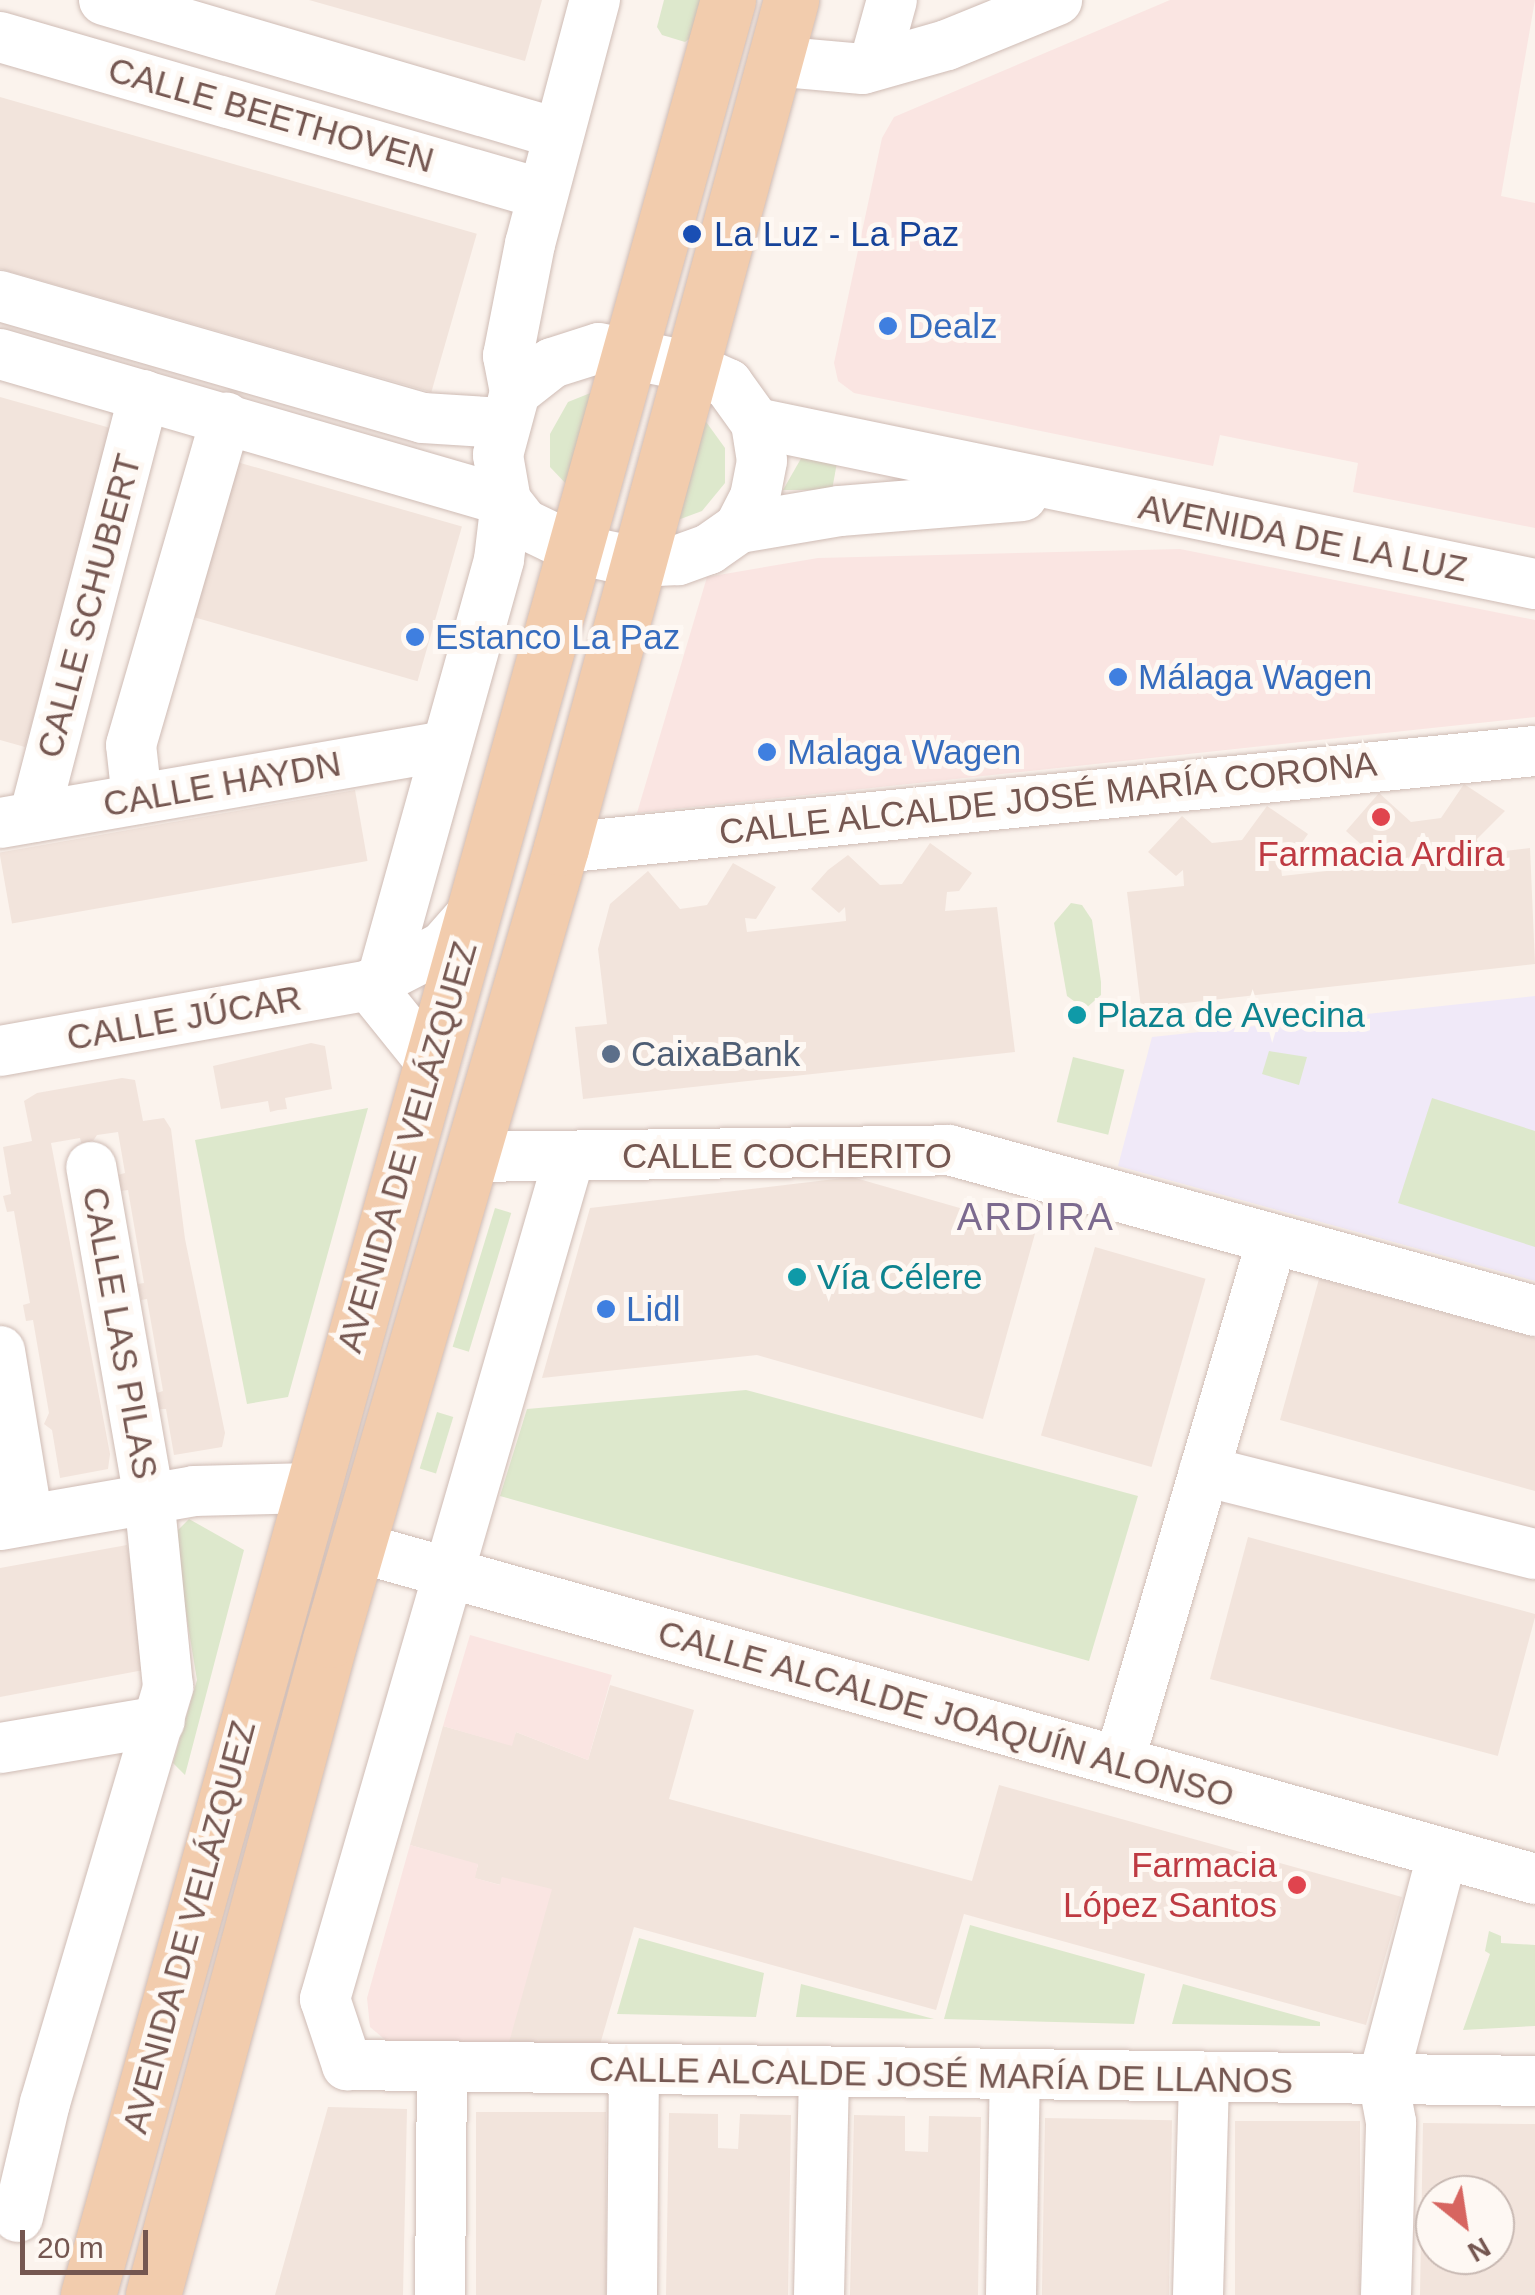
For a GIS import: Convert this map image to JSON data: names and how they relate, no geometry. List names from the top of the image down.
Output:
{
  "streets": {
    "main road": ["AVENIDA DE VELÁZQUEZ"],
    "street": [
      "CALLE BEETHOVEN",
      "AVENIDA DE LA LUZ",
      "CALLE SCHUBERT",
      "CALLE HAYDN",
      "CALLE ALCALDE JOSÉ MARÍA CORONA",
      "CALLE JÚCAR",
      "CALLE COCHERITO",
      "CALLE LAS PILAS",
      "CALLE ALCALDE JOAQUÍN ALONSO",
      "CALLE ALCALDE JOSÉ MARÍA DE LLANOS"
    ]
  },
  "crossings": [
    ["AVENIDA DE LA LUZ", "AVENIDA DE VELÁZQUEZ"],
    ["CALLE SCHUBERT", "CALLE HAYDN"],
    ["CALLE HAYDN", "AVENIDA DE VELÁZQUEZ"],
    ["CALLE ALCALDE JOSÉ MARÍA CORONA", "AVENIDA DE VELÁZQUEZ"],
    ["CALLE JÚCAR", "AVENIDA DE VELÁZQUEZ"],
    ["AVENIDA DE VELÁZQUEZ", "CALLE COCHERITO"],
    ["AVENIDA DE VELÁZQUEZ", "CALLE ALCALDE JOAQUÍN ALONSO"],
    ["CALLE ALCALDE JOAQUÍN ALONSO", "CALLE ALCALDE JOSÉ MARÍA DE LLANOS"]
  ],
  "districts": ["ARDIRA"],
  "places": [
    "La Luz - La Paz",
    "Dealz",
    "Estanco La Paz",
    "Málaga Wagen",
    "Malaga Wagen",
    "Farmacia Ardira",
    "Plaza de Avecina",
    "CaixaBank",
    "Vía Célere",
    "Lidl",
    "Farmacia López Santos"
  ],
  "scale_bar": "20 m",
  "north": "bottom right"
}
